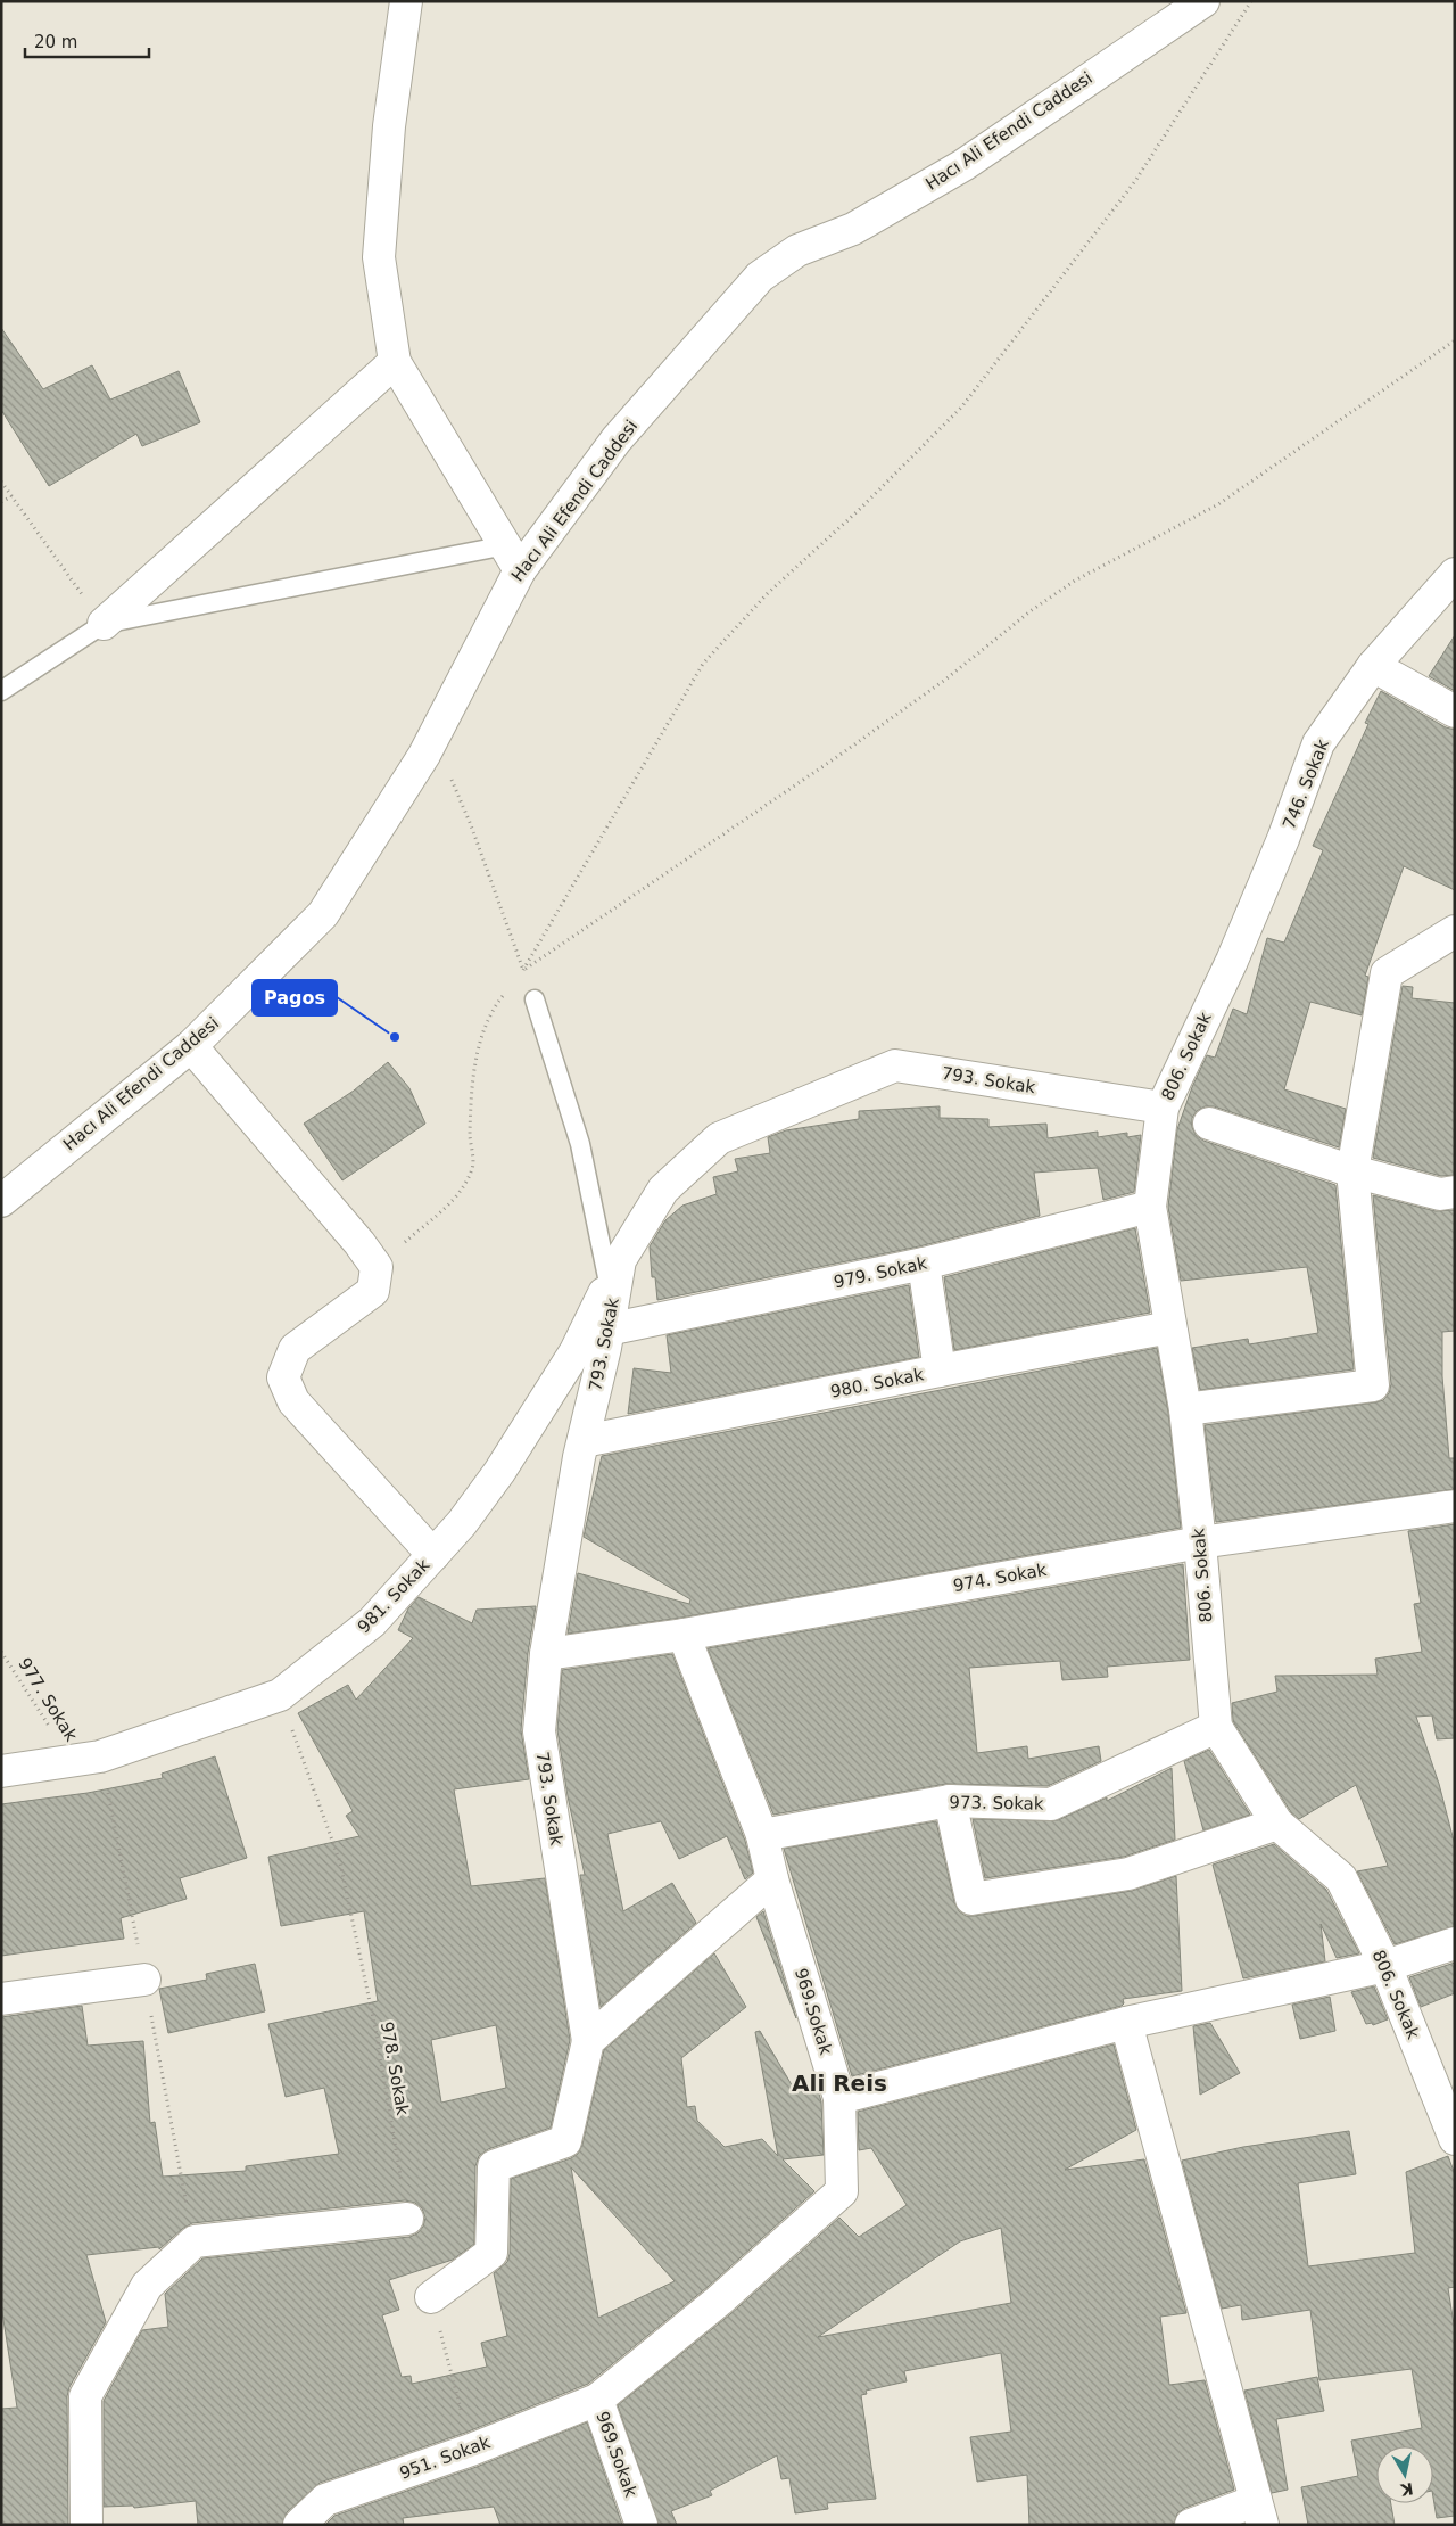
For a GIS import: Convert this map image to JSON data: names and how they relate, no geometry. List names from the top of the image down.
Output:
{
  "streets": {
    "street": [
      "Hacı Ali Efendi Caddesi",
      "746. Sokak",
      "806. Sokak",
      "793. Sokak",
      "979. Sokak",
      "980. Sokak",
      "974. Sokak",
      "981. Sokak",
      "973. Sokak",
      "969.Sokak",
      "951. Sokak"
    ],
    "path": ["977. Sokak", "978. Sokak"]
  },
  "crossings": [
    ["746. Sokak", "806. Sokak"],
    ["806. Sokak", "793. Sokak"],
    ["806. Sokak", "979. Sokak"],
    ["806. Sokak", "980. Sokak"],
    ["806. Sokak", "974. Sokak"],
    ["806. Sokak", "973. Sokak"],
    ["793. Sokak", "979. Sokak"],
    ["793. Sokak", "980. Sokak"],
    ["793. Sokak", "974. Sokak"],
    ["793. Sokak", "981. Sokak"],
    ["974. Sokak", "969.Sokak"],
    ["981. Sokak", "977. Sokak"],
    ["981. Sokak", "978. Sokak"],
    ["973. Sokak", "969.Sokak"],
    ["969.Sokak", "951. Sokak"]
  ],
  "districts": ["Ali Reis"],
  "places": ["Pagos"],
  "scale_bar": "20 m",
  "north": "bottom"
}
